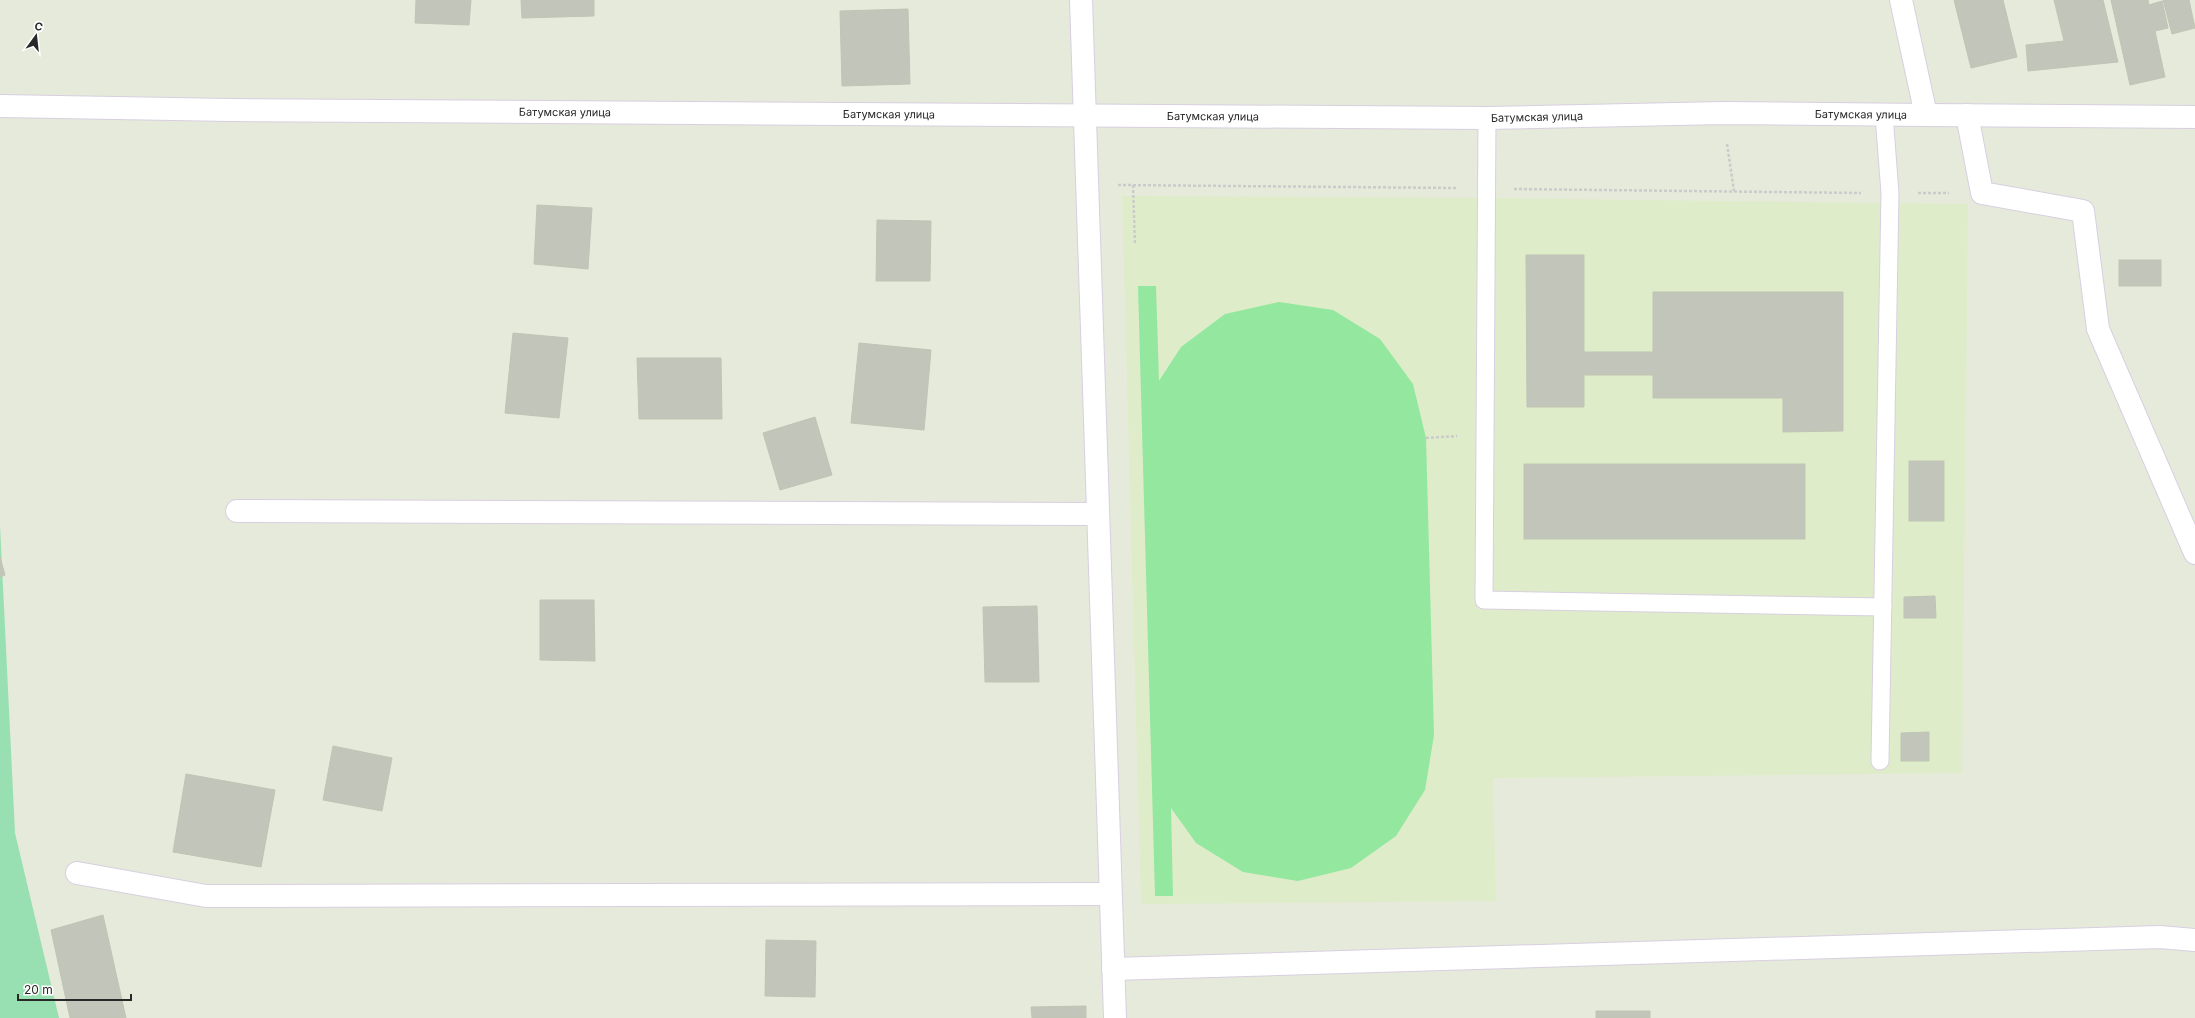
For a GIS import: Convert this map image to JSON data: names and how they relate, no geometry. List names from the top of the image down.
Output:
{
  "streets": {
    "street": ["Батумская улица"]
  },
  "scale_bar": "20 m",
  "north": "top"
}
